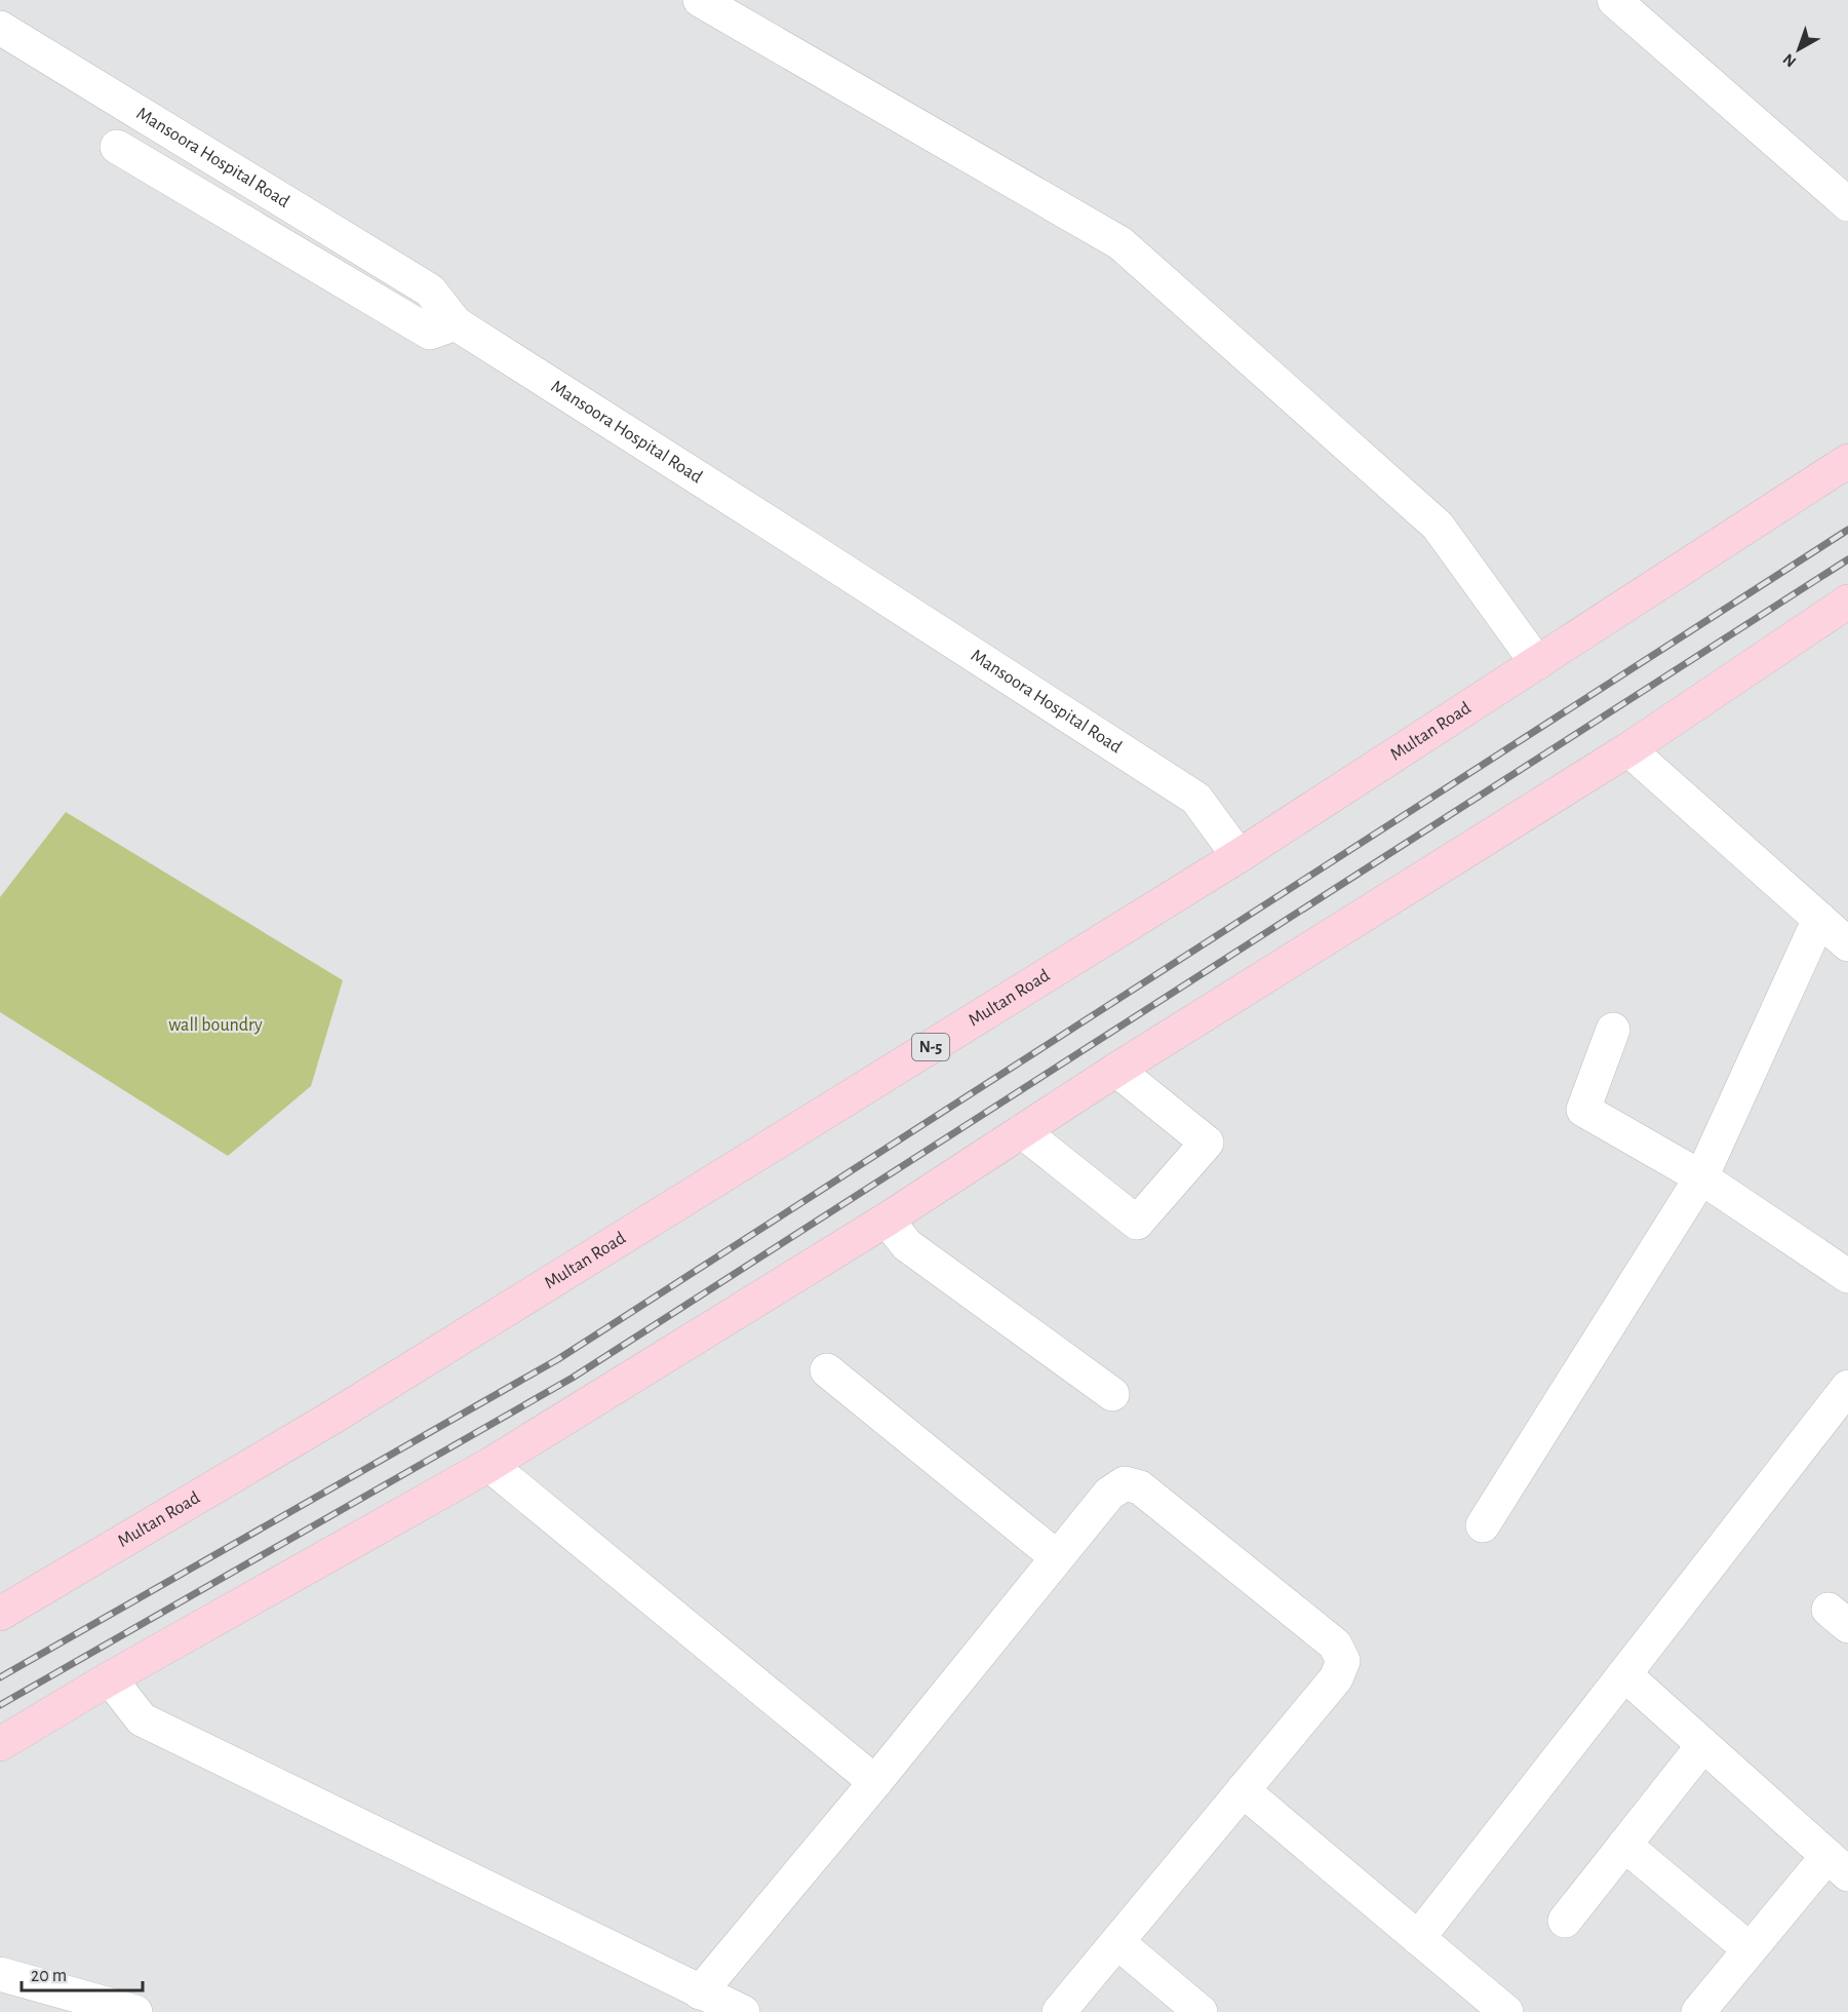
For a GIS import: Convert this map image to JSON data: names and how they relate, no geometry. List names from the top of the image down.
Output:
{
  "streets": {
    "main road": ["Multan Road", "N-5"],
    "street": ["Mansoora Hospital Road"]
  },
  "crossings": [
    ["Mansoora Hospital Road", "Multan Road"]
  ],
  "parks": ["wall boundry"],
  "scale_bar": "20 m",
  "north": "bottom left"
}
